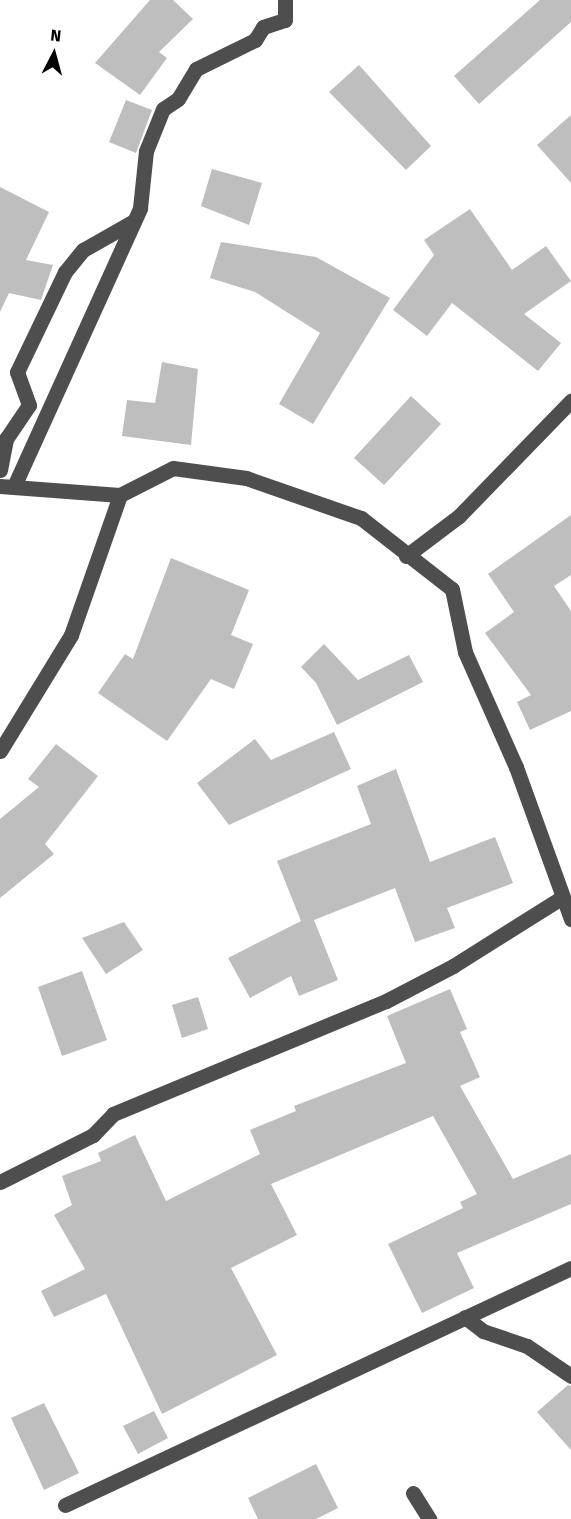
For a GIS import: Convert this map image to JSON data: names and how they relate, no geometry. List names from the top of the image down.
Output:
{
  "north": "top"
}
